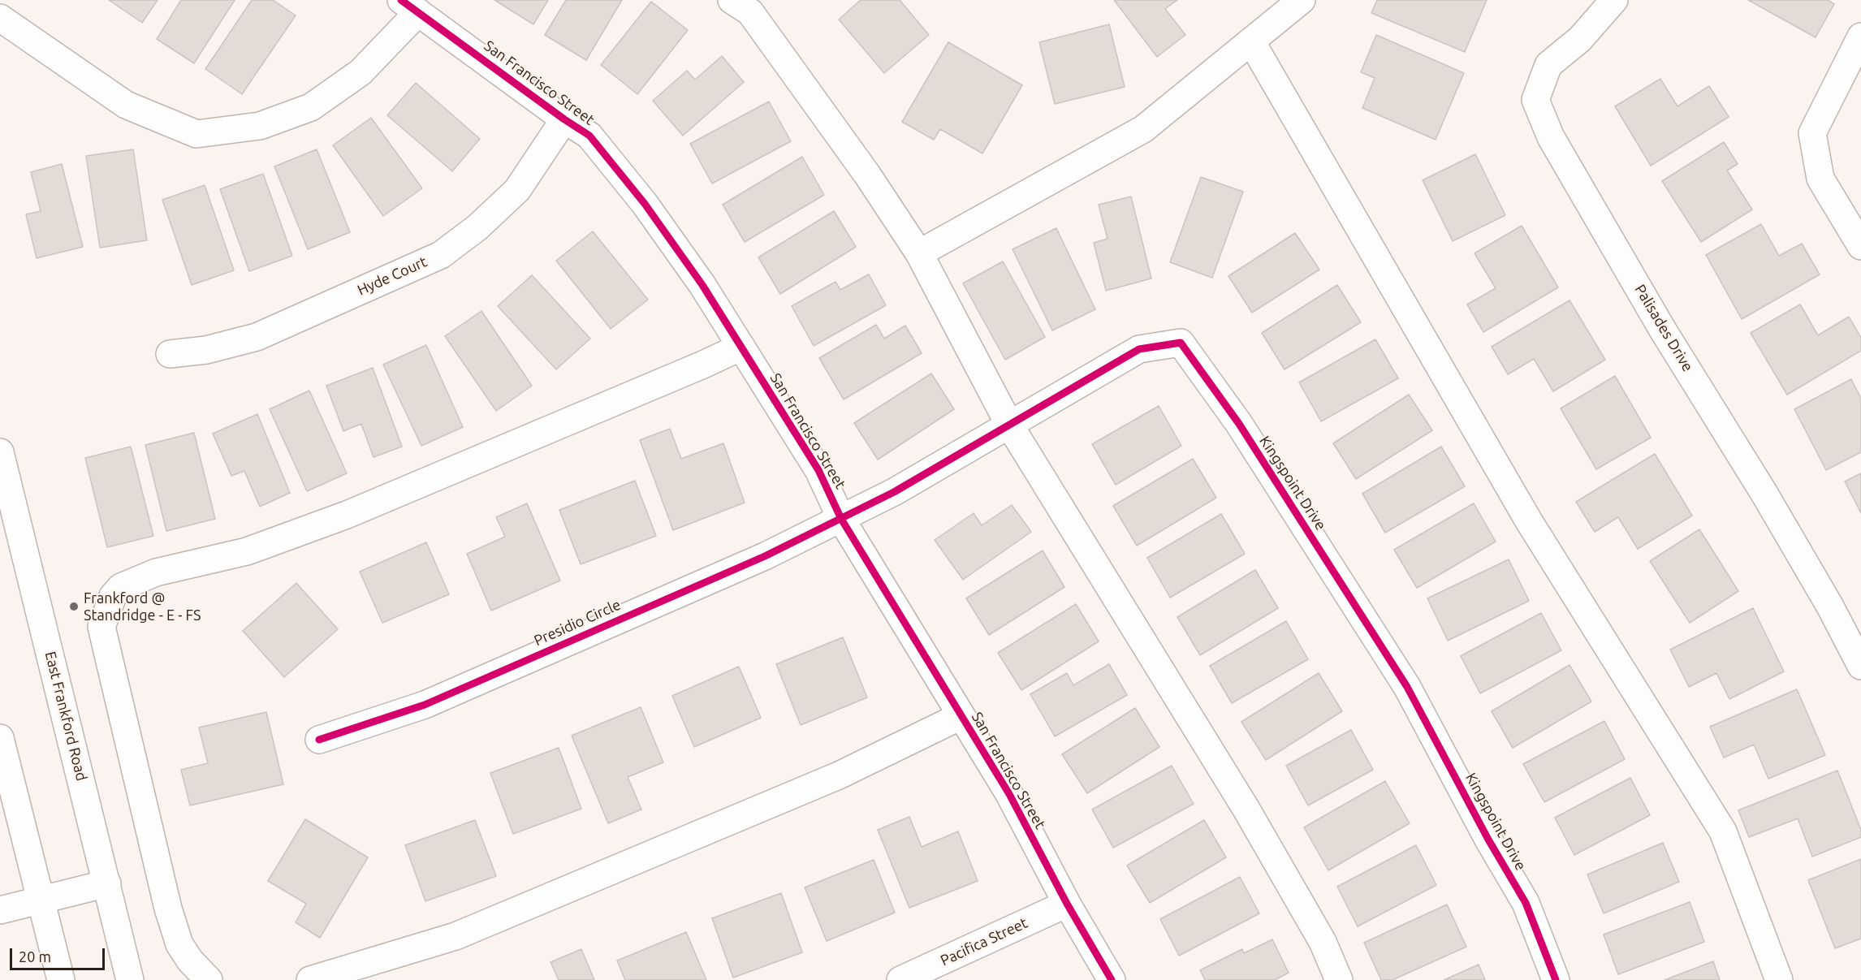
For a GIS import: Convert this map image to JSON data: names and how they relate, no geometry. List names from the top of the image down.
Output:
{
  "streets": {
    "street": [
      "San Francisco Street",
      "Hyde Court",
      "Palisades Drive",
      "Kingspoint Drive",
      "Presidio Circle",
      "East Frankford Road",
      "Pacifica Street"
    ]
  },
  "crossings": [
    ["San Francisco Street", "Hyde Court"],
    ["San Francisco Street", "Kingspoint Drive"],
    ["San Francisco Street", "Presidio Circle"],
    ["San Francisco Street", "Pacifica Street"],
    ["Kingspoint Drive", "Presidio Circle"]
  ],
  "places": ["Frankford @ Standridge - E - FS"],
  "scale_bar": "20 m"
}
